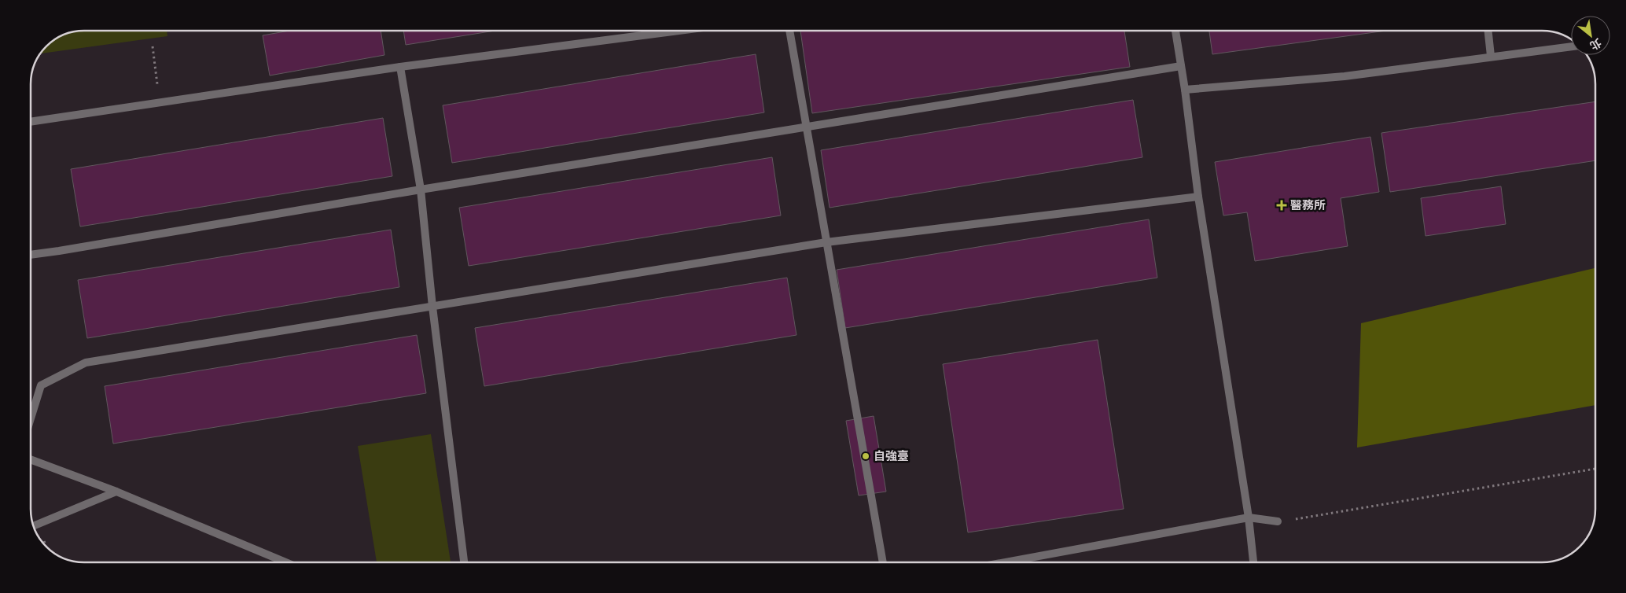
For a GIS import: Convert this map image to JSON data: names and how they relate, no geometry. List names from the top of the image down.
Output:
{
  "places": {
    "health": ["醫務所"],
    "other": ["自強臺"]
  },
  "north": "bottom right"
}
